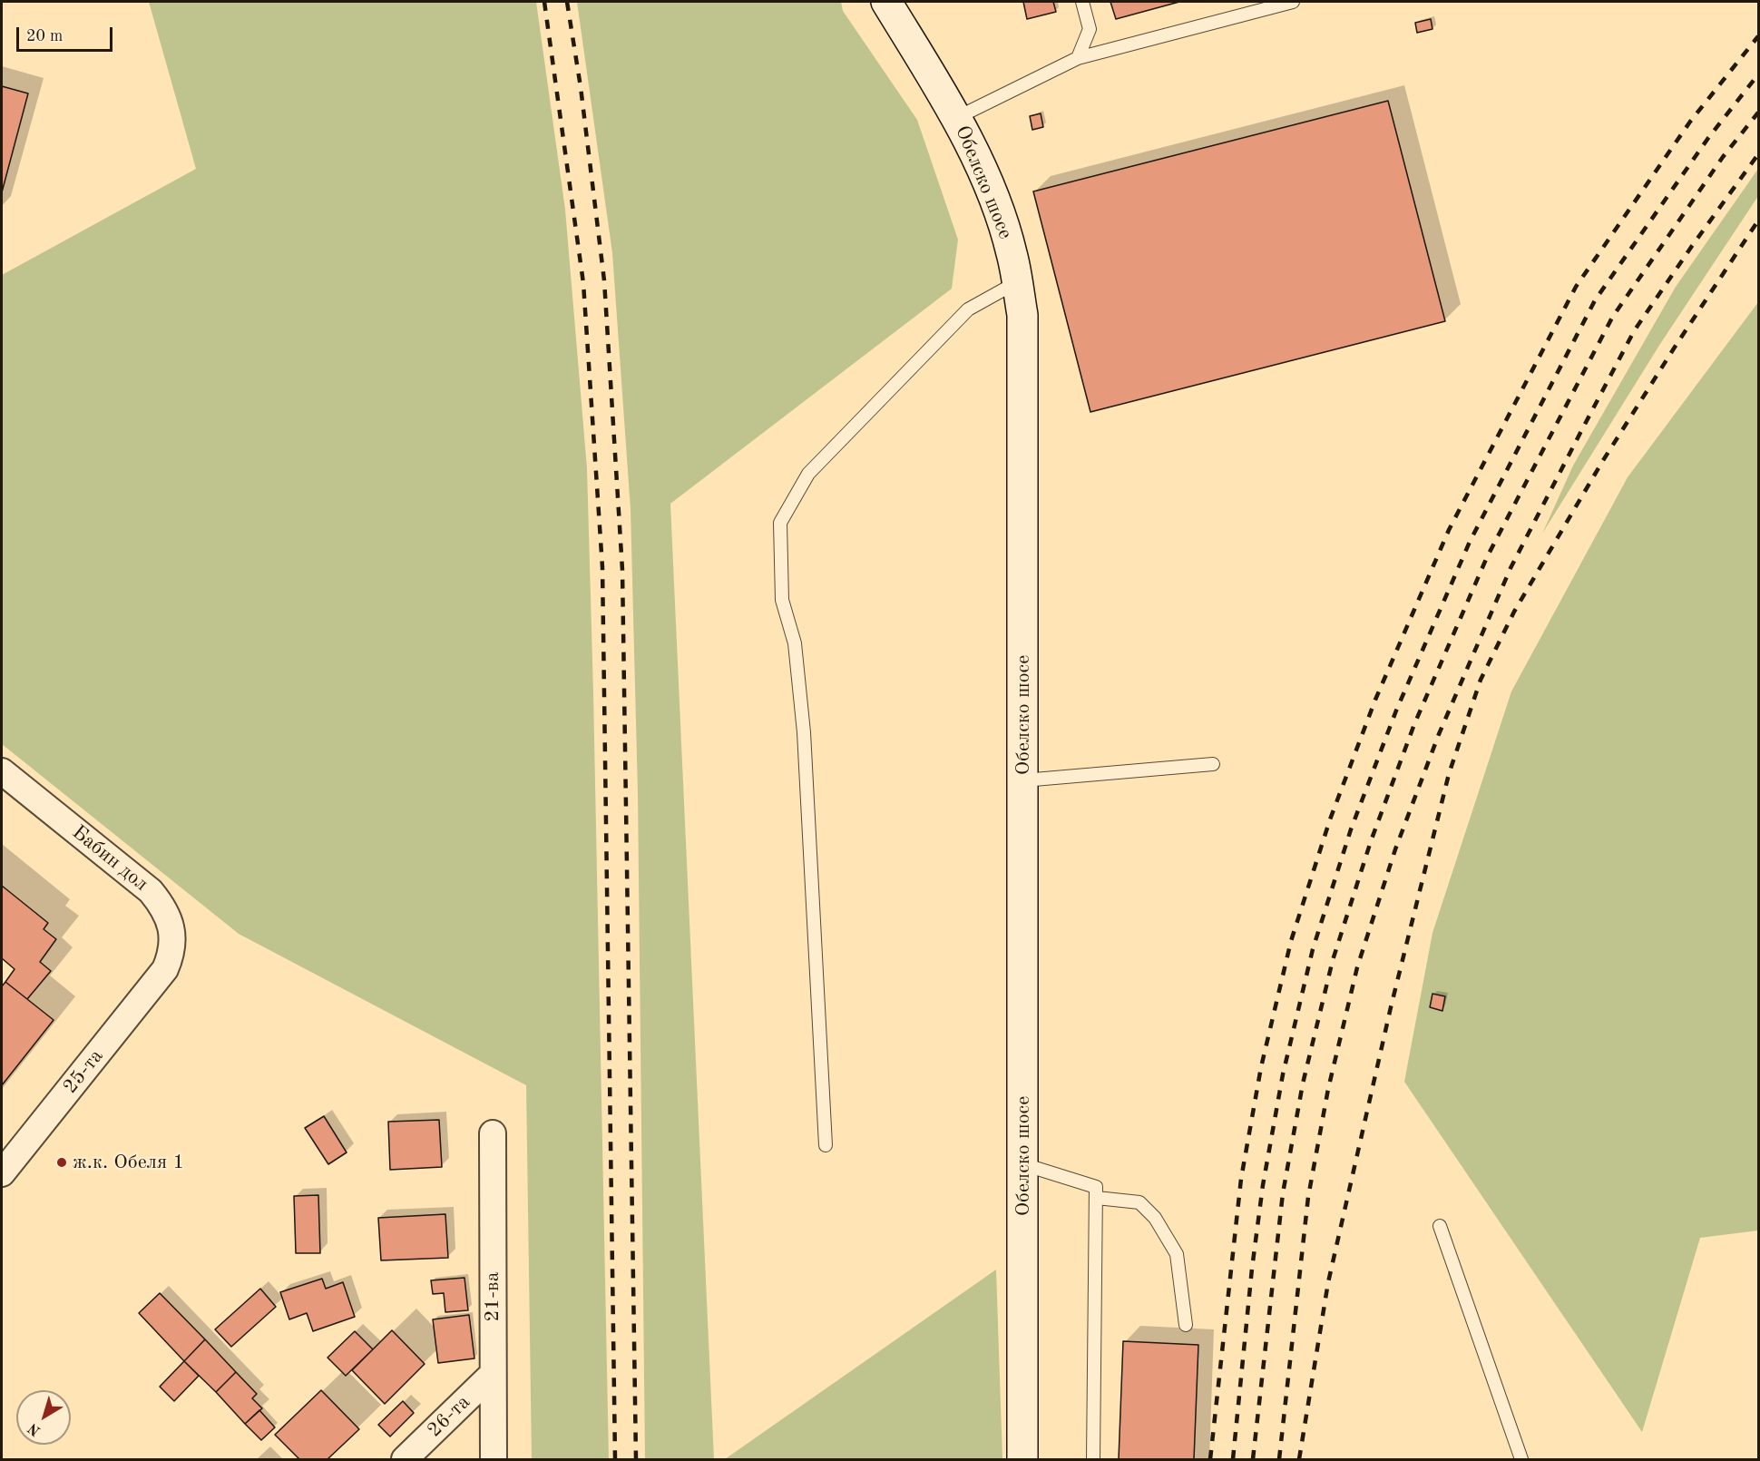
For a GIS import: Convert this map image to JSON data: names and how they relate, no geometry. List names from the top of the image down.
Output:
{
  "streets": {
    "street": [
      "Обелско шосе",
      "Бабин дол",
      "25-та",
      "21-ва",
      "26-та"
    ]
  },
  "crossings": [
    ["Бабин дол", "25-та"],
    ["21-ва", "26-та"]
  ],
  "places": ["ж.к. Обеля 1"],
  "scale_bar": "20 m",
  "north": "bottom left"
}
